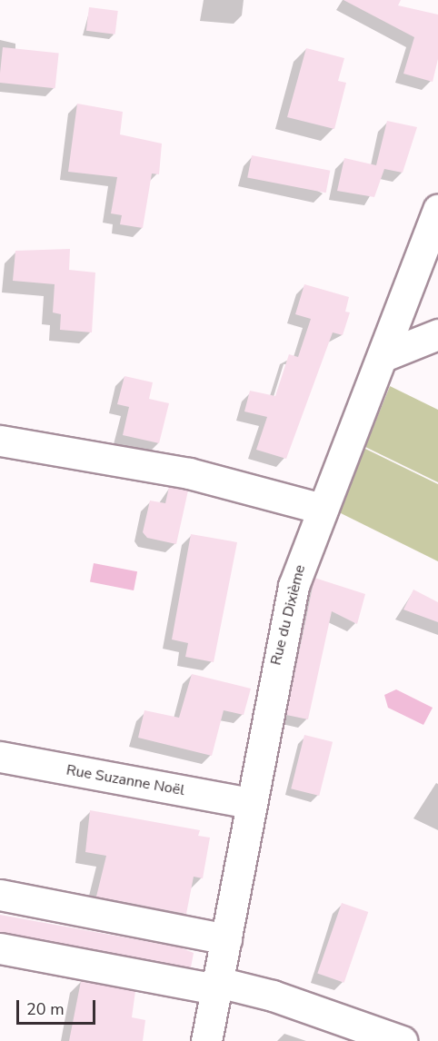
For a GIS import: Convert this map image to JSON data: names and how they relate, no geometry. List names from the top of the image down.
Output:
{
  "streets": {
    "street": ["Rue du Dixième", "Rue Suzanne Noël"]
  },
  "crossings": [
    ["Rue du Dixième", "Rue Suzanne Noël"]
  ],
  "scale_bar": "20 m"
}
